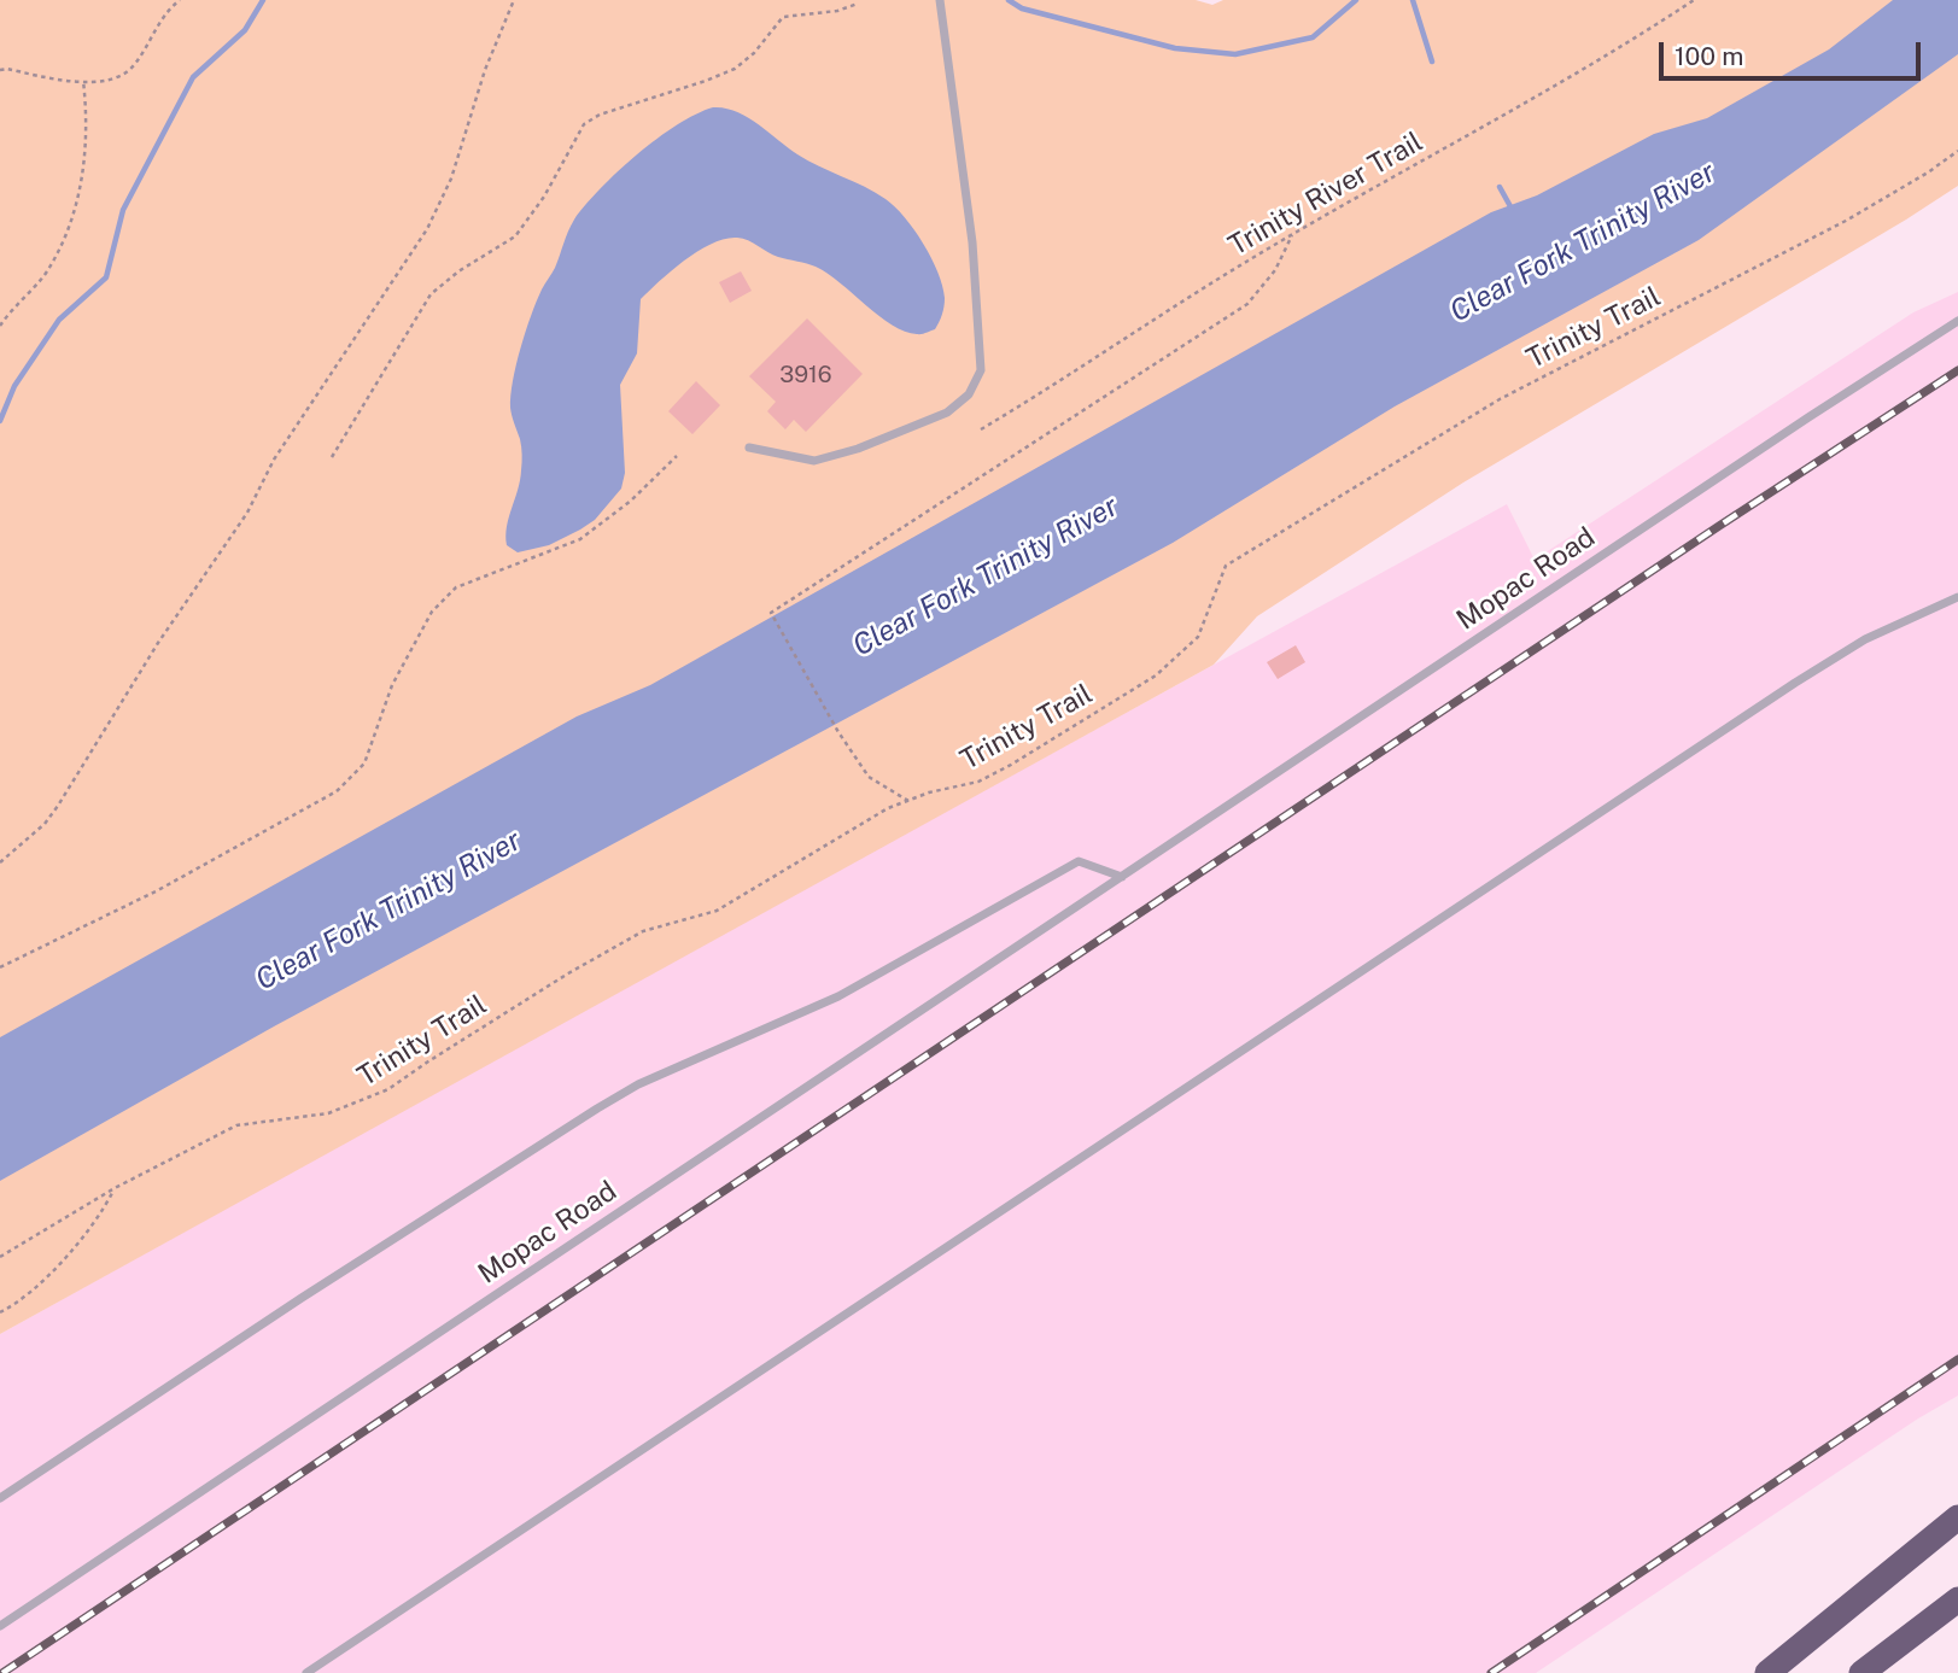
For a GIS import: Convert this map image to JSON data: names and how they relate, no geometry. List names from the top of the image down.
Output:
{
  "streets": {
    "lane": ["Mopac Road"],
    "path": ["Trinity River Trail", "Trinity Trail"]
  },
  "water": ["Clear Fork Trinity River"],
  "house_numbers": ["3916"],
  "scale_bar": "100 m"
}
